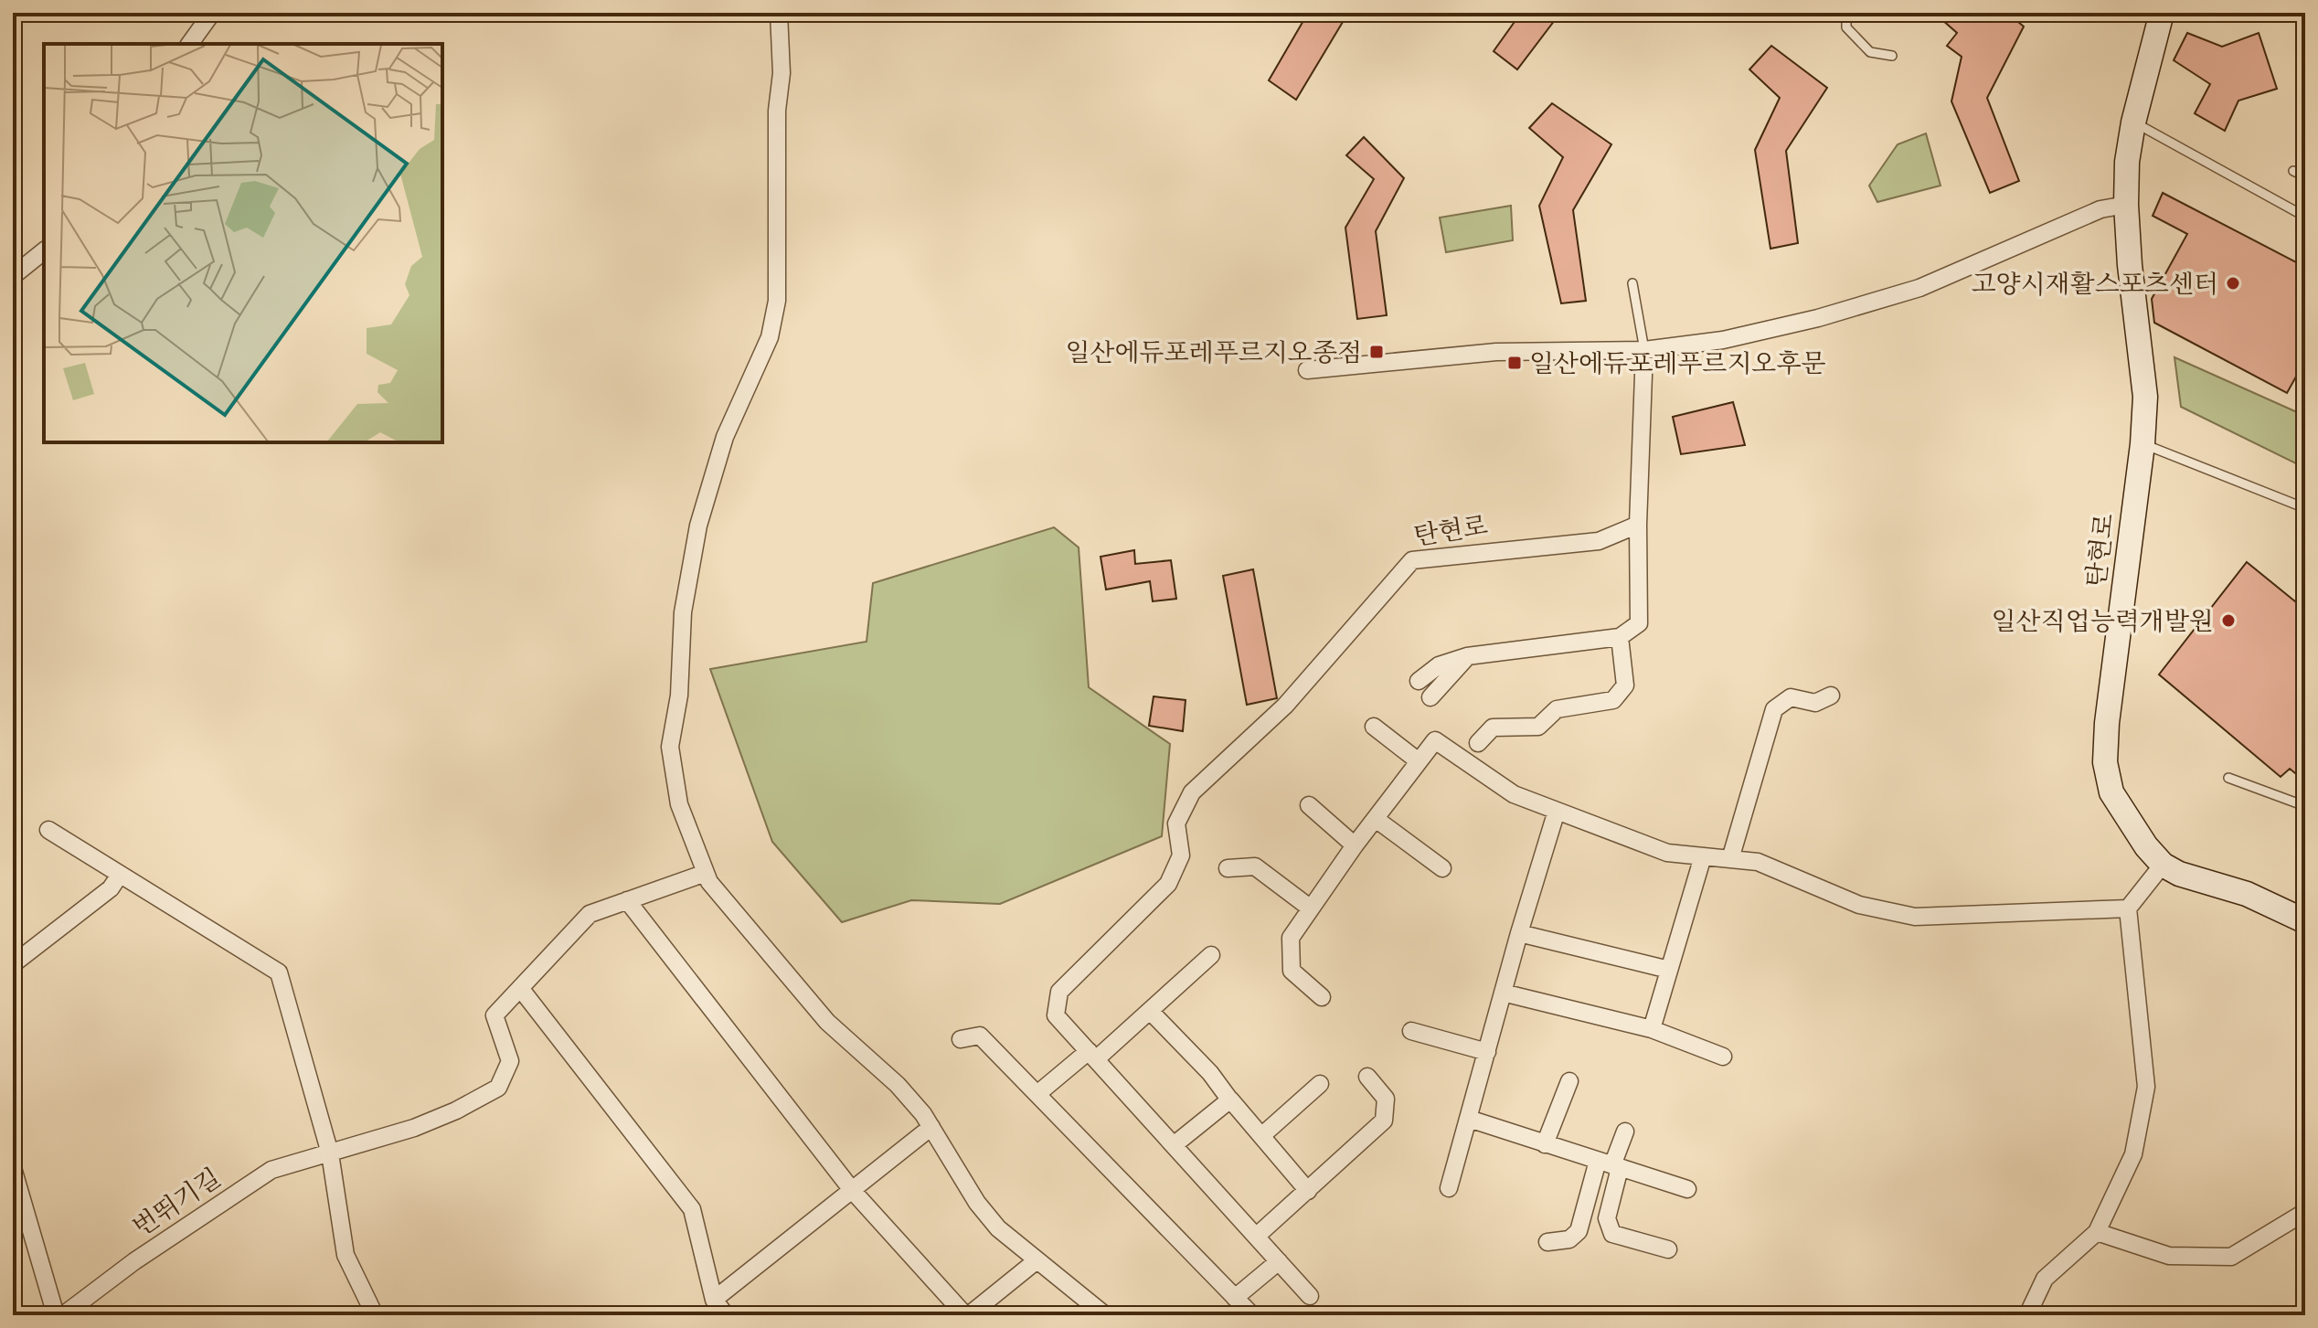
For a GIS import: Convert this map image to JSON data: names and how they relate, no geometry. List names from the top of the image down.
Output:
{
  "streets": {
    "main road": ["탄현로"],
    "street": ["번뛰기길"]
  },
  "places": {
    "other": ["고양시재활스포츠센터", "일산직업능력개발원"],
    "transit": ["일산에듀포레푸르지오종점", "일산에듀포레푸르지오후문"]
  }
}
